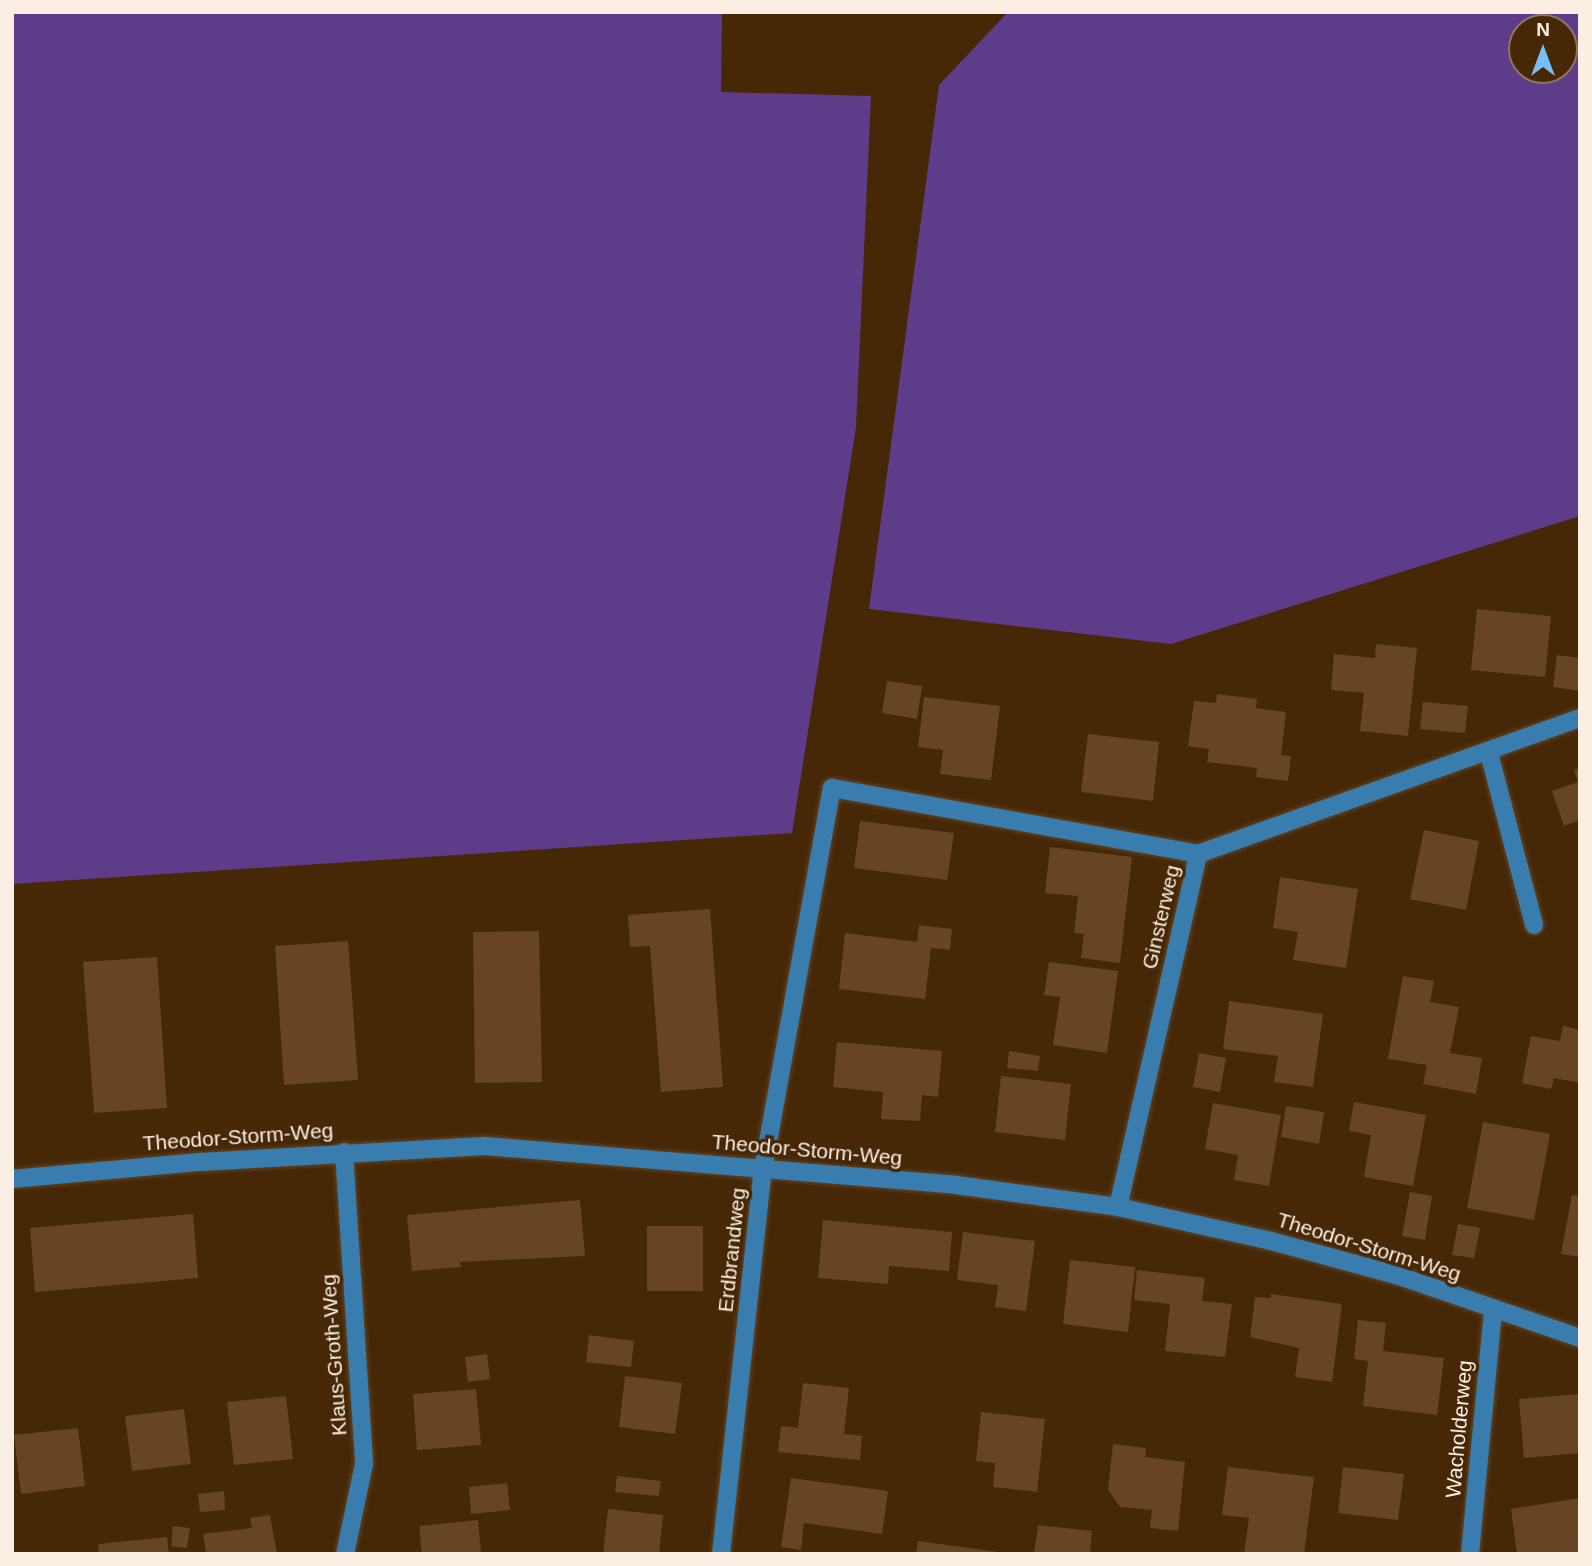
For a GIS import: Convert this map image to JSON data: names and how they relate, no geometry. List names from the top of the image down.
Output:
{
  "streets": {
    "street": [
      "Ginsterweg",
      "Theodor-Storm-Weg",
      "Erdbrandweg",
      "Klaus-Groth-Weg",
      "Wacholderweg"
    ]
  },
  "crossings": [
    ["Ginsterweg", "Theodor-Storm-Weg"],
    ["Ginsterweg", "Erdbrandweg"],
    ["Theodor-Storm-Weg", "Erdbrandweg"],
    ["Theodor-Storm-Weg", "Klaus-Groth-Weg"],
    ["Theodor-Storm-Weg", "Wacholderweg"]
  ],
  "north": "top"
}
